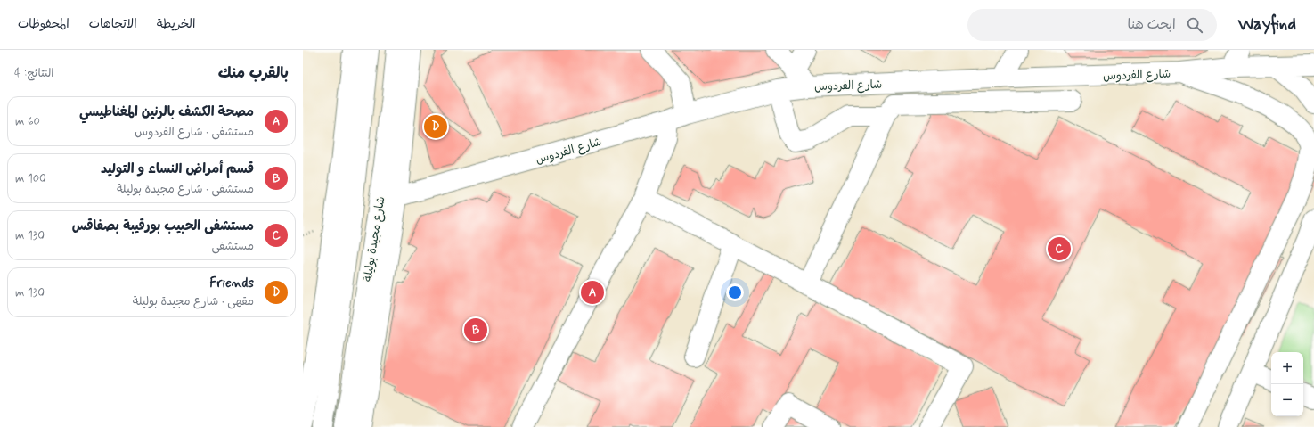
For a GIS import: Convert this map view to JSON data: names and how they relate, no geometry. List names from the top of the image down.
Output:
{
  "streets": {
    "street": ["شارع الفردوس", "شارع مجيدة بوليلة"]
  },
  "crossings": [
    ["شارع الفردوس", "شارع مجيدة بوليلة"]
  ],
  "page": {
    "header": "Wayfind",
    "search": "ابحث هنا",
    "nav": ["الخريطة", "الاتجاهات", "المحفوظات"],
    "heading": ["بالقرب منك", "النتائج: 4"],
    "list": [
      {
        "mark": "A",
        "name": "مصحة الكشف بالرنين المغناطيسي",
        "note": "مستشفى · شارع الفردوس",
        "value": "60 m"
      },
      {
        "mark": "B",
        "name": "قسم أمراض النساء و التوليد",
        "note": "مستشفى · شارع مجيدة بوليلة",
        "value": "100 m"
      },
      {
        "mark": "C",
        "name": "مستشفى الحبيب بورقيبة بصفاقس",
        "note": "مستشفى",
        "value": "130 m"
      },
      {
        "mark": "D",
        "name": "Friends",
        "note": "مقهى · شارع مجيدة بوليلة",
        "value": "130 m"
      }
    ],
    "pins": [
      "D",
      "C",
      "A",
      "B"
    ],
    "map_buttons": ["+", "−"]
  }
}
